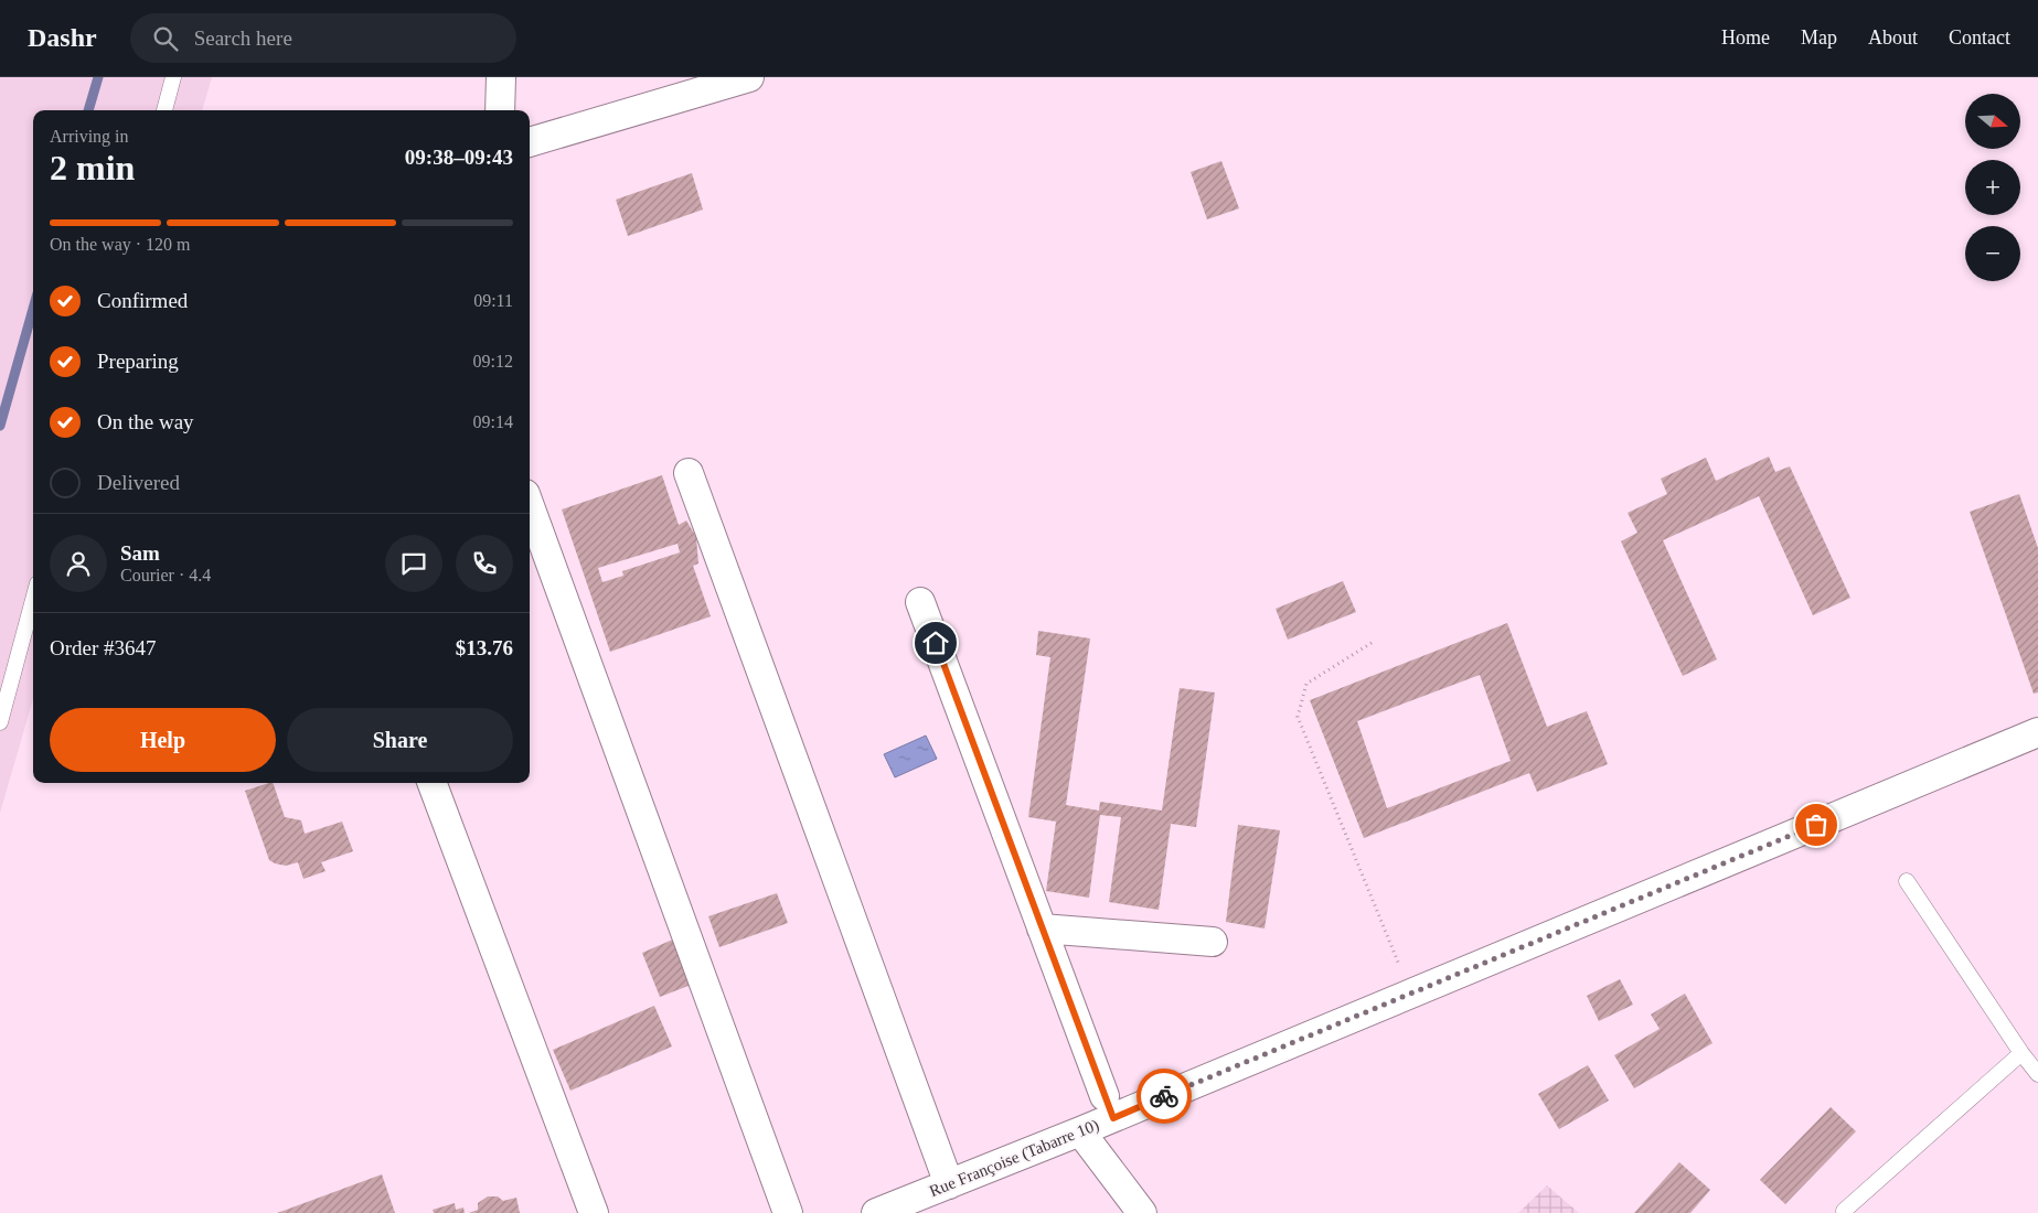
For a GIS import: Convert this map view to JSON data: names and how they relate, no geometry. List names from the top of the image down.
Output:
{
  "streets": {
    "street": ["Rue Françoise (Tabarre 10)"]
  },
  "north": "right",
  "page": {
    "header": "Dashr",
    "search": "Search here",
    "nav": [
      "Home",
      "Map",
      "About",
      "Contact"
    ],
    "map_buttons": ["+", "−"],
    "heading": ["2 min", "Arriving in", "09:38–09:43"],
    "panel": [
      "Sam",
      "Courier · 4.4",
      "Order #3647",
      "$13.76"
    ],
    "bar": "On the way · 120 m",
    "list": [
      ["Confirmed", "09:11"],
      ["Preparing", "09:12"],
      ["On the way", "09:14"],
      "Delivered"
    ],
    "buttons": ["Help", "Share"]
  }
}
